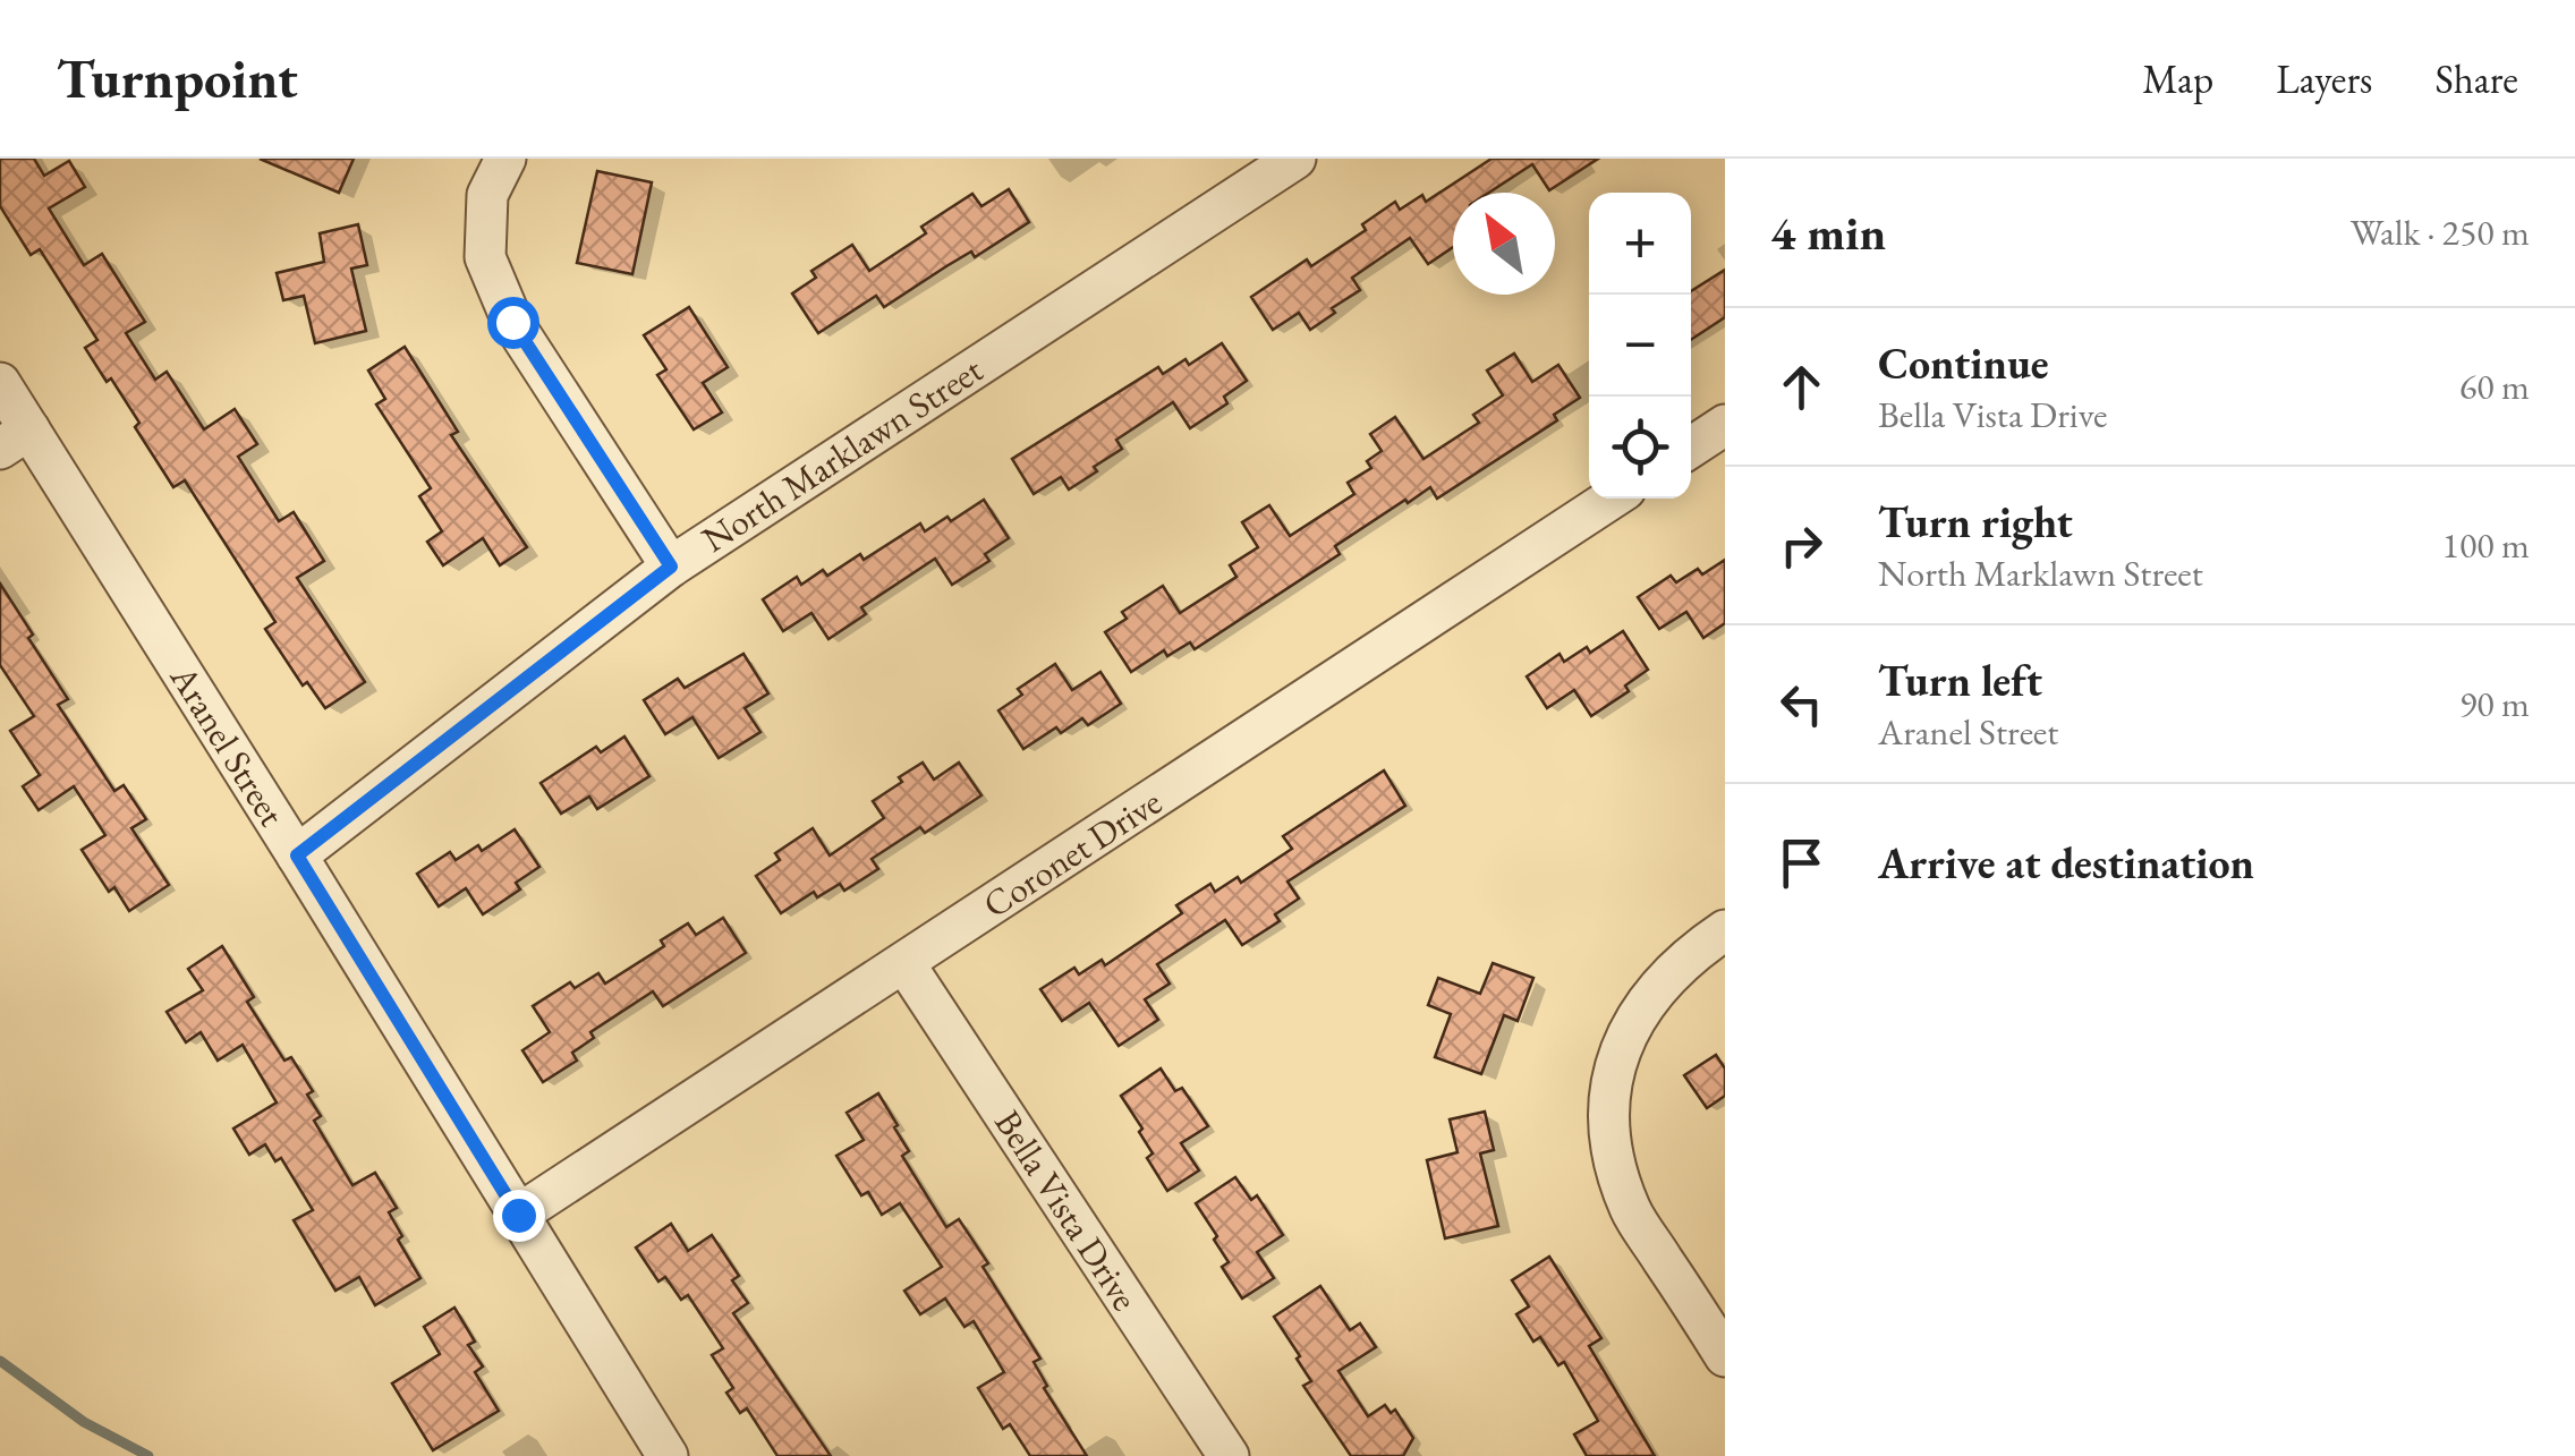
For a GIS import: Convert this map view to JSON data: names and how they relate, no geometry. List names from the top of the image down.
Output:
{
  "streets": {
    "street": [
      "North Marklawn Street",
      "Aranel Street",
      "Coronet Drive",
      "Bella Vista Drive"
    ]
  },
  "crossings": [
    ["North Marklawn Street", "Aranel Street"],
    ["Aranel Street", "Coronet Drive"],
    ["Coronet Drive", "Bella Vista Drive"]
  ],
  "north": "top left",
  "page": {
    "header": "Turnpoint",
    "nav": ["Map", "Layers", "Share"],
    "heading": ["4 min", "Walk · 250 m"],
    "map_buttons": ["+", "−"],
    "list": [
      ["Continue", "Bella Vista Drive", "60 m"],
      ["Turn right", "North Marklawn Street", "100 m"],
      ["Turn left", "Aranel Street", "90 m"],
      "Arrive at destination"
    ]
  }
}
